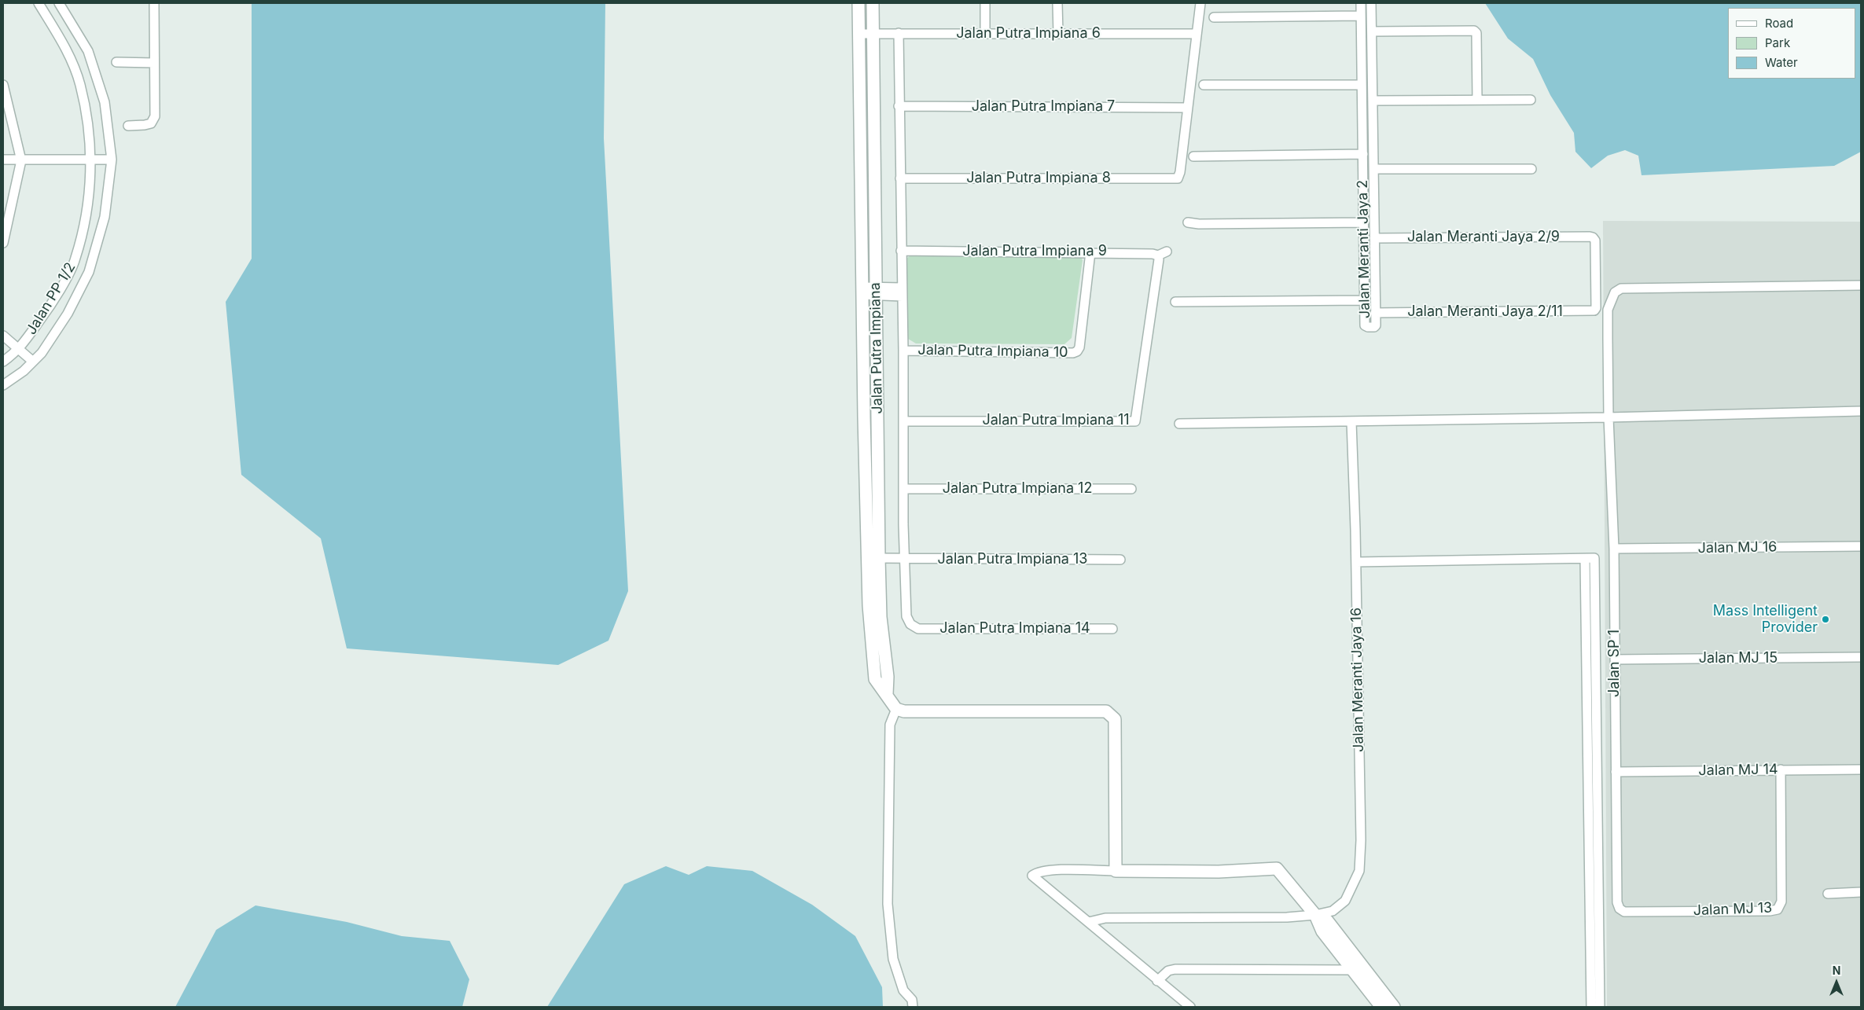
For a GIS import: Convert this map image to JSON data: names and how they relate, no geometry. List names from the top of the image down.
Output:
{
  "streets": {
    "street": [
      "Jalan Putra Impiana 6",
      "Jalan Putra Impiana 7",
      "Jalan Putra Impiana 8",
      "Jalan Meranti Jaya 2/9",
      "Jalan Meranti Jaya 2",
      "Jalan Putra Impiana 9",
      "Jalan PP 1/2",
      "Jalan Meranti Jaya 2/11",
      "Jalan Putra Impiana",
      "Jalan Putra Impiana 10",
      "Jalan Putra Impiana 11",
      "Jalan Putra Impiana 12",
      "Jalan MJ 16",
      "Jalan Putra Impiana 13",
      "Jalan Putra Impiana 14",
      "Jalan MJ 15",
      "Jalan SP 1",
      "Jalan Meranti Jaya 16",
      "Jalan MJ 14",
      "Jalan MJ 13"
    ]
  },
  "crossings": [
    ["Jalan Putra Impiana 6", "Jalan Putra Impiana"],
    ["Jalan Putra Impiana 7", "Jalan Putra Impiana 8"],
    ["Jalan Meranti Jaya 2/9", "Jalan Meranti Jaya 2"],
    ["Jalan Meranti Jaya 2/9", "Jalan Meranti Jaya 2/11"],
    ["Jalan Meranti Jaya 2", "Jalan Meranti Jaya 2/11"],
    ["Jalan Putra Impiana 9", "Jalan Putra Impiana 10"],
    ["Jalan Putra Impiana 9", "Jalan Putra Impiana 11"],
    ["Jalan Putra Impiana", "Jalan Putra Impiana 13"],
    ["Jalan MJ 16", "Jalan SP 1"],
    ["Jalan Putra Impiana 13", "Jalan Putra Impiana 14"],
    ["Jalan MJ 15", "Jalan SP 1"],
    ["Jalan SP 1", "Jalan MJ 14"],
    ["Jalan SP 1", "Jalan MJ 13"],
    ["Jalan MJ 14", "Jalan MJ 13"]
  ],
  "places": ["Mass Intelligent Provider"],
  "legend": ["Road", "Park", "Water"],
  "north": "top"
}
